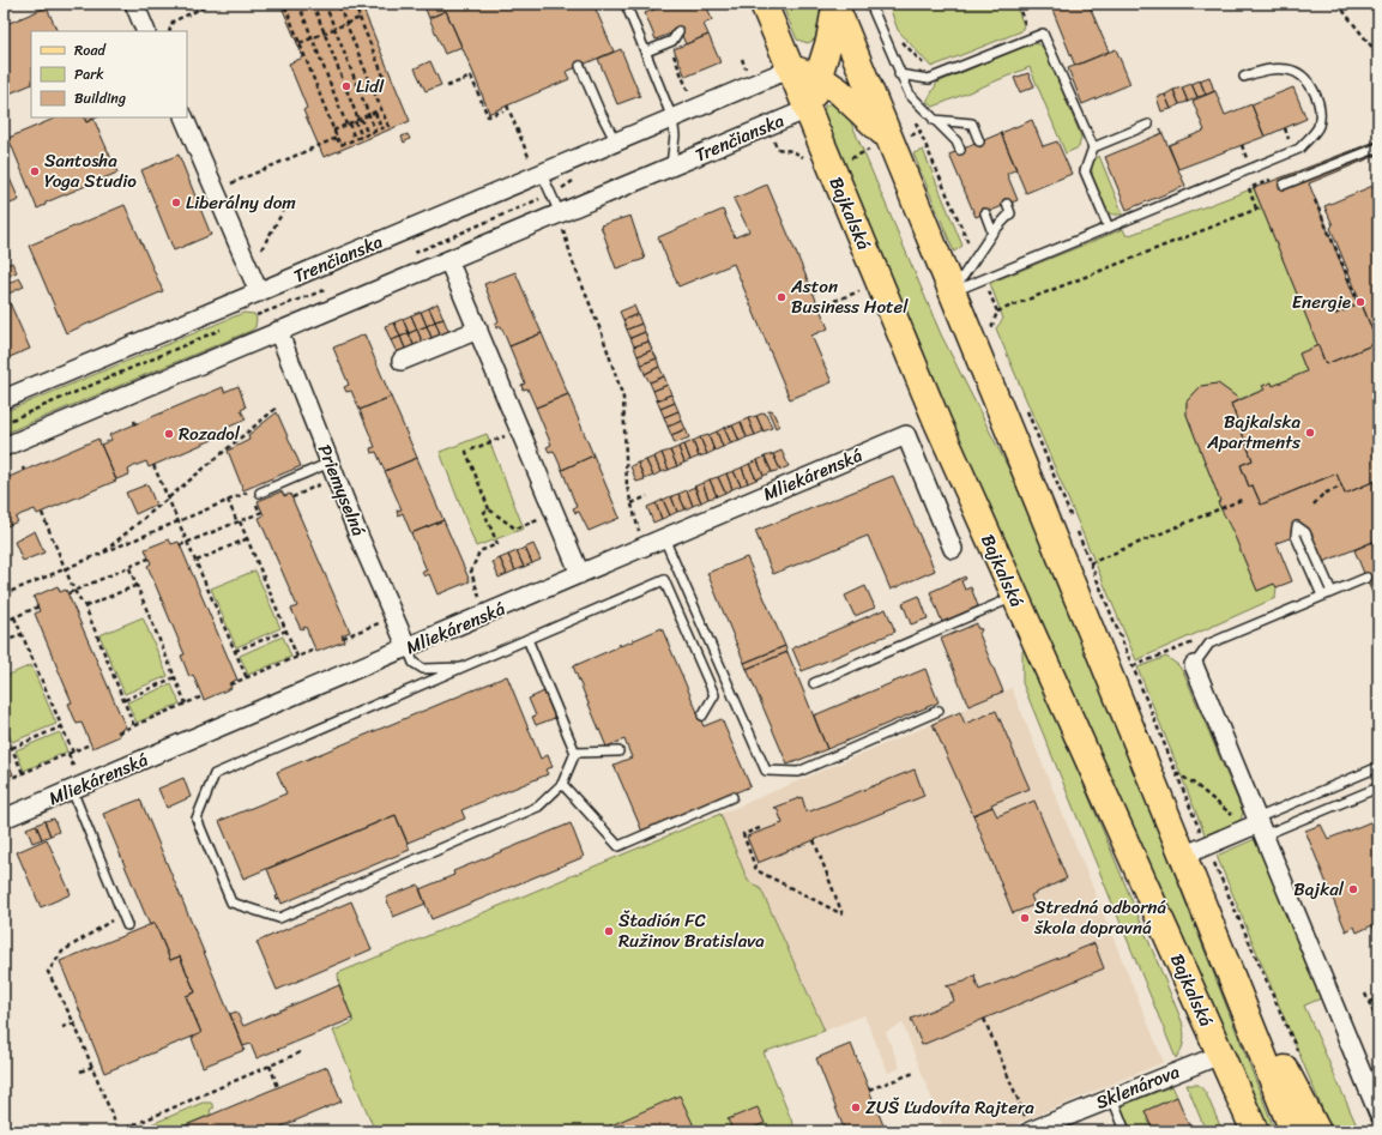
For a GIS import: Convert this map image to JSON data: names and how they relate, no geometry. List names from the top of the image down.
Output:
{
  "streets": {
    "main road": ["Bajkalská"],
    "street": [
      "Trenčianska",
      "Mliekárenská",
      "Priemyselná",
      "Sklenárova"
    ]
  },
  "crossings": [
    ["Trenčianska", "Bajkalská"],
    ["Trenčianska", "Priemyselná"],
    ["Bajkalská", "Sklenárova"],
    ["Mliekárenská", "Priemyselná"]
  ],
  "places": [
    "Lidl",
    "Santosha Yoga Studio",
    "Liberálny dom",
    "Aston Business Hotel",
    "Energie",
    "Bajkalska Apartments",
    "Rozadol",
    "Bajkal",
    "Stredná odborná škola dopravná",
    "Štadión FC Ružinov Bratislava",
    "ZUŠ Ľudovíta Rajtera"
  ],
  "legend": ["Road", "Park", "Building"]
}
